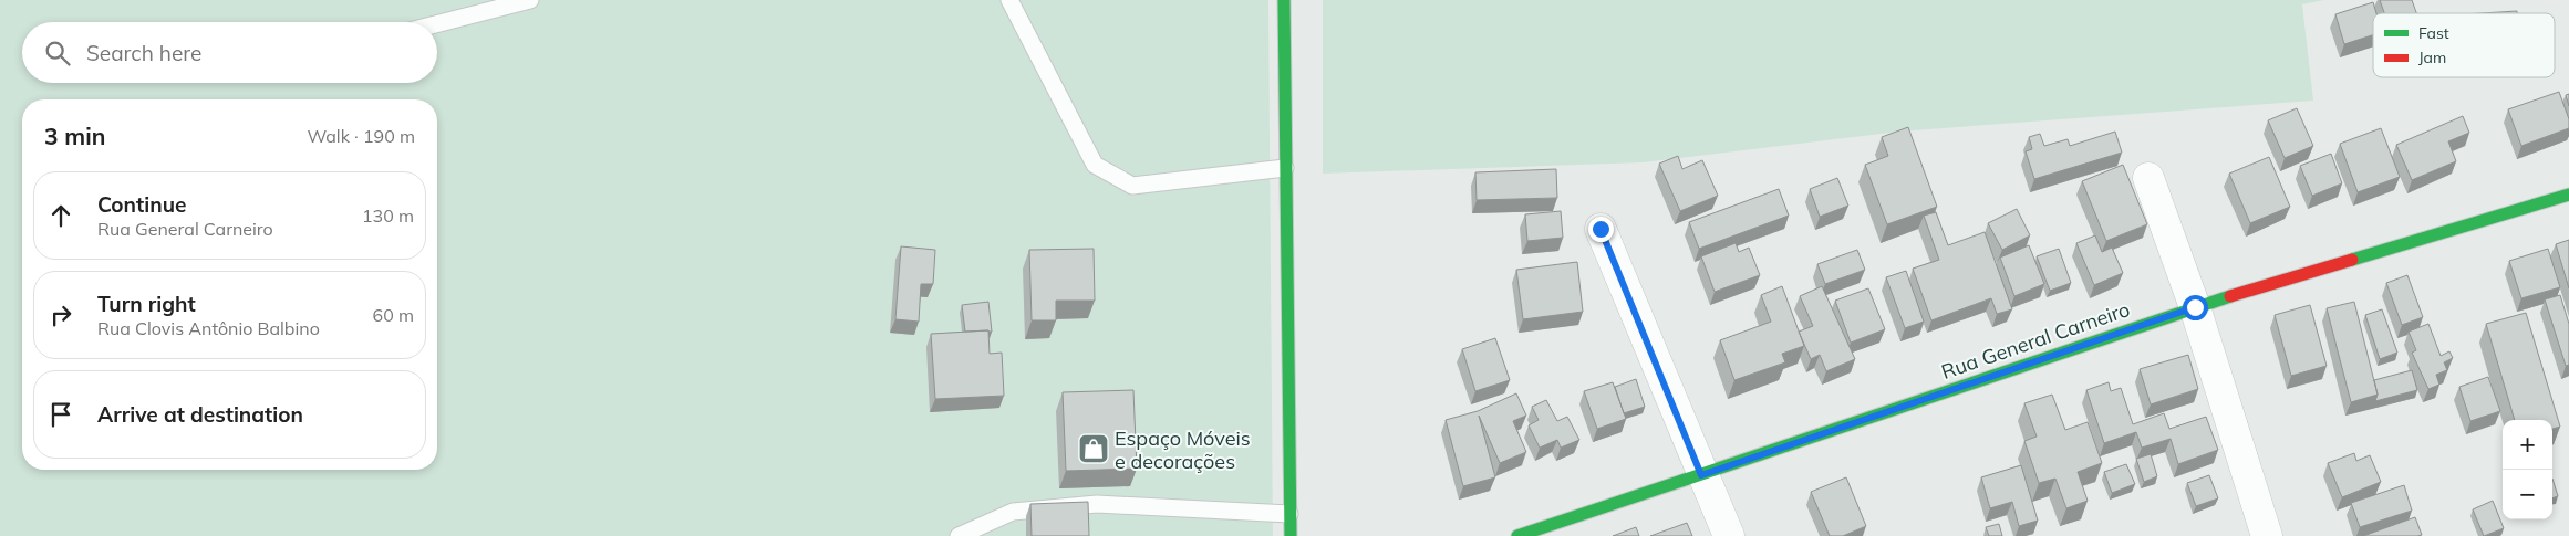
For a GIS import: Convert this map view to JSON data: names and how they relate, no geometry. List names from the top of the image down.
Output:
{
  "streets": {
    "main road": ["Rua General Carneiro"]
  },
  "places": {
    "shop": ["Espaço Móveis e decorações"]
  },
  "legend": ["Fast", "Jam"],
  "page": {
    "search": "Search here",
    "heading": ["3 min", "Walk · 190 m"],
    "list": [
      ["Continue", "Rua General Carneiro", "130 m"],
      ["Turn right", "Rua Clovis Antônio Balbino", "60 m"],
      "Arrive at destination"
    ],
    "map_buttons": ["+", "−"]
  }
}
